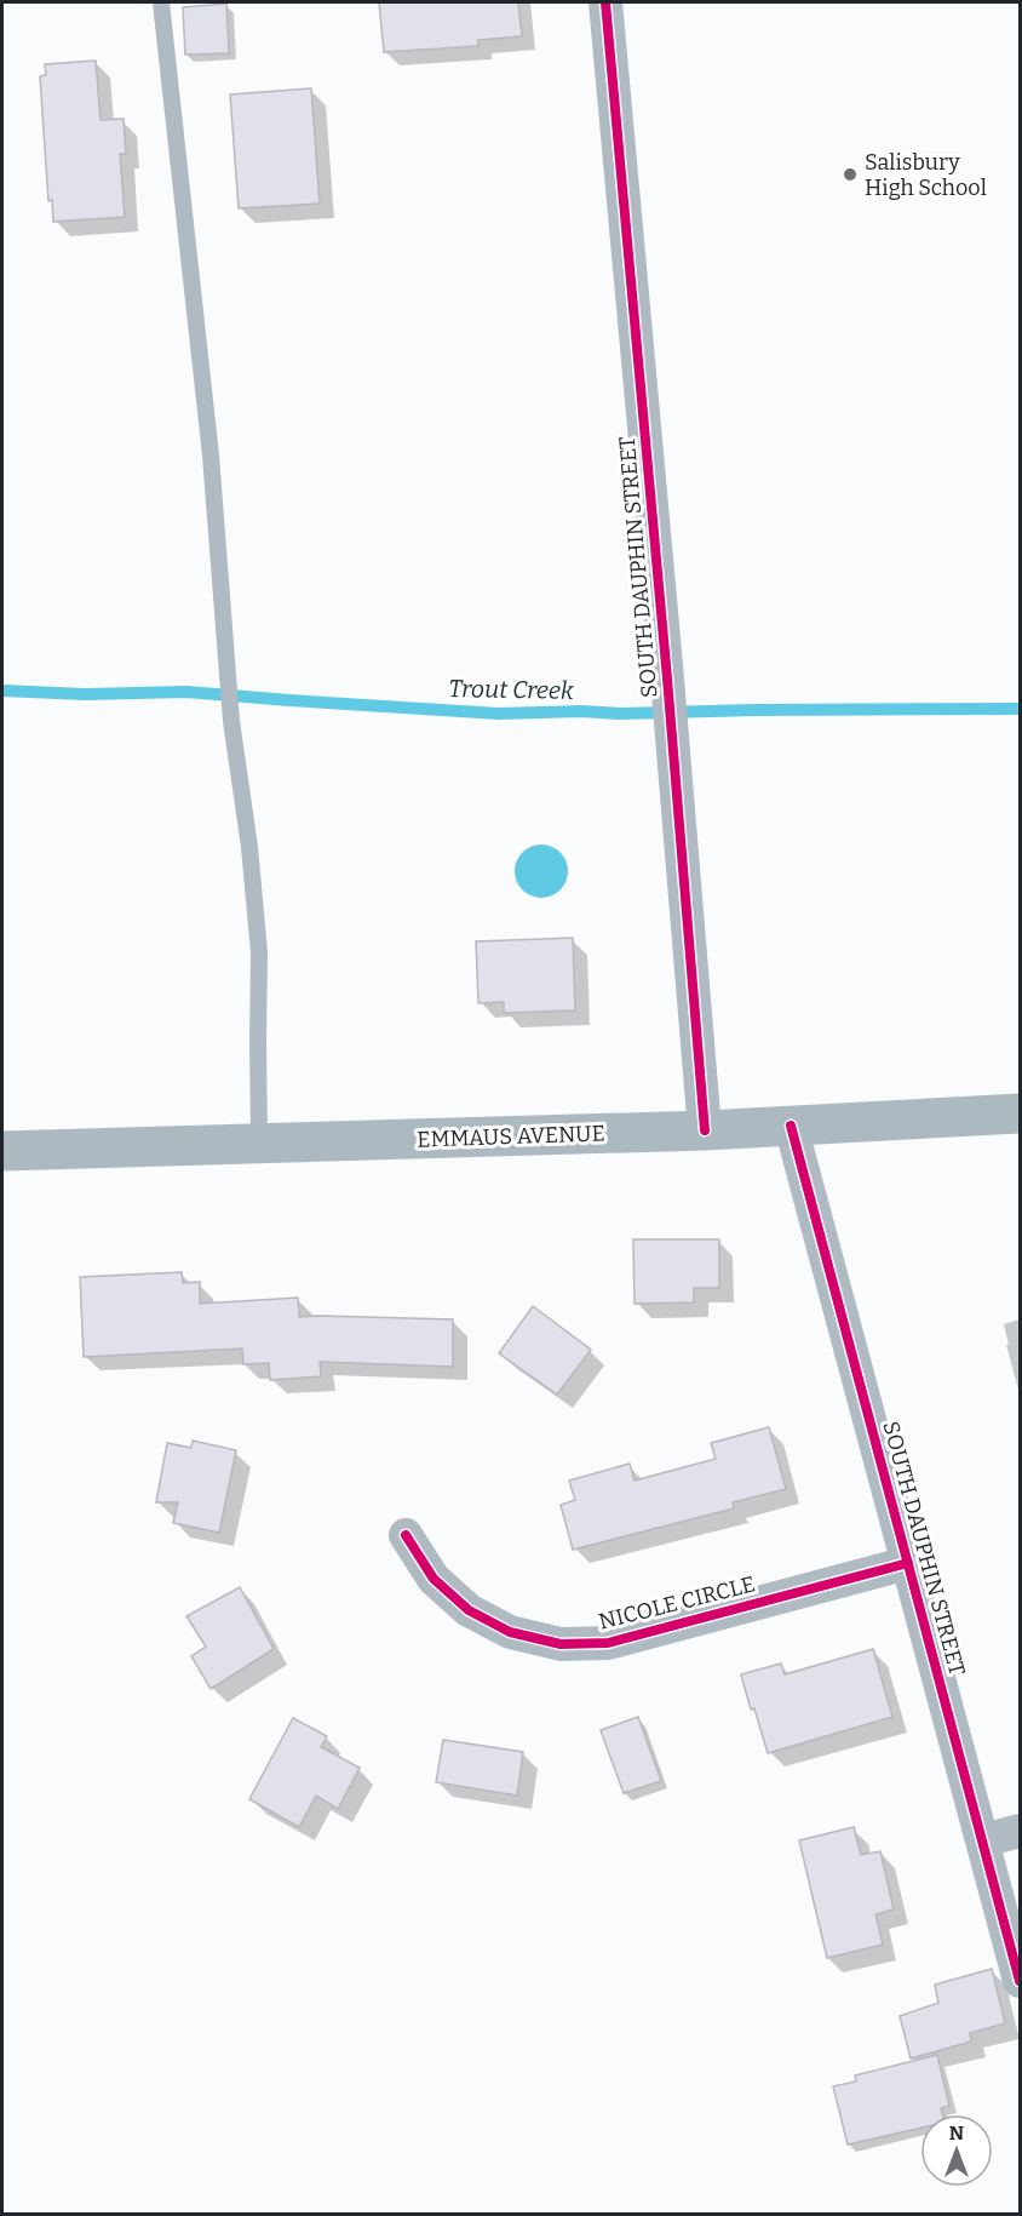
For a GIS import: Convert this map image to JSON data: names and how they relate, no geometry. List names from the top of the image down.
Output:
{
  "streets": {
    "main road": ["EMMAUS AVENUE"],
    "street": ["SOUTH DAUPHIN STREET", "NICOLE CIRCLE"]
  },
  "crossings": [
    ["SOUTH DAUPHIN STREET", "EMMAUS AVENUE"],
    ["SOUTH DAUPHIN STREET", "NICOLE CIRCLE"]
  ],
  "water": ["Trout Creek"],
  "places": ["Salisbury High School"],
  "north": "top"
}
